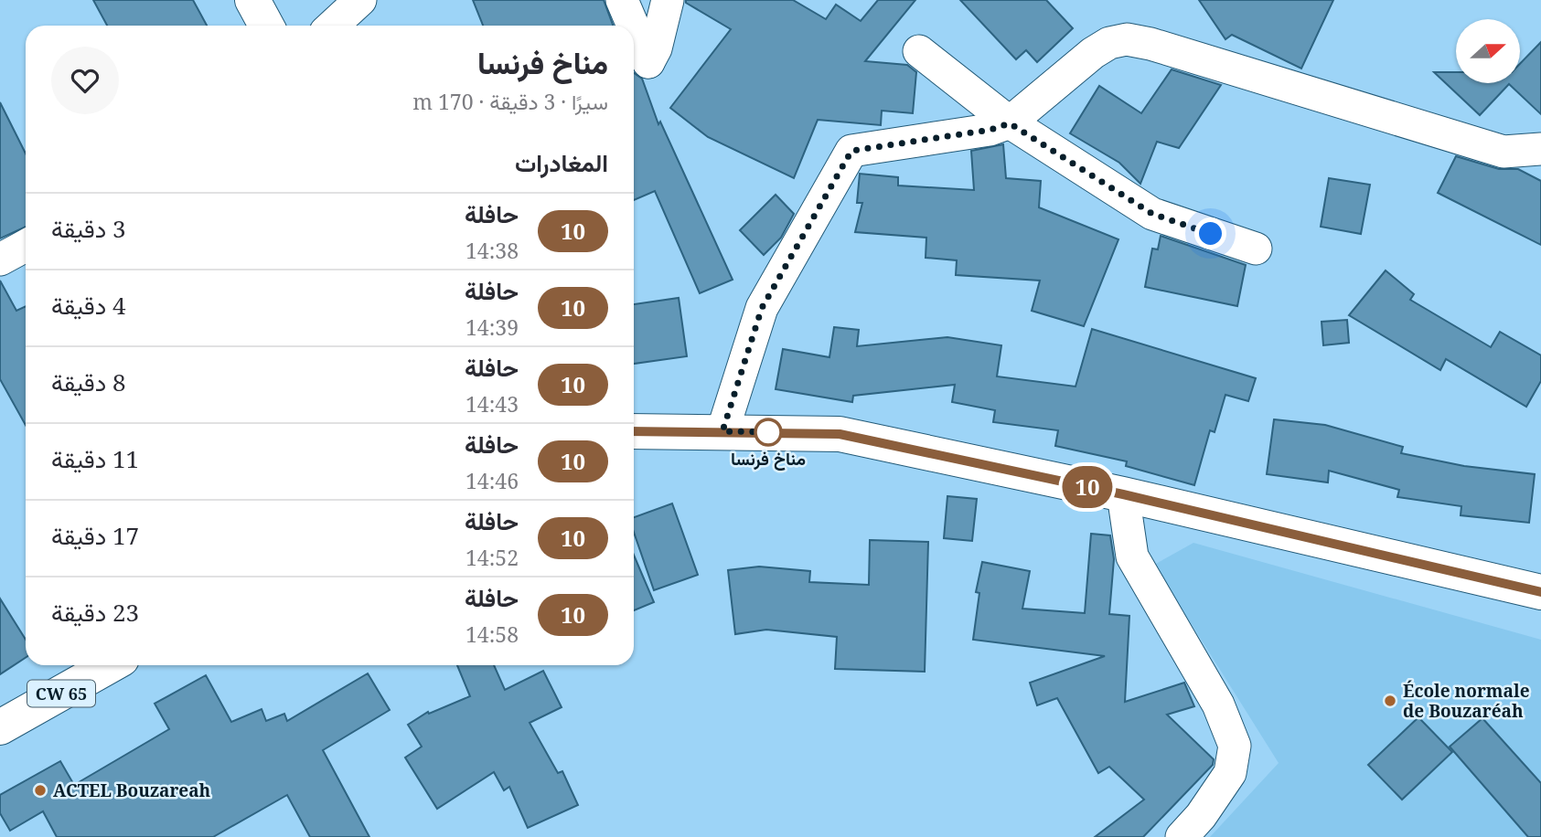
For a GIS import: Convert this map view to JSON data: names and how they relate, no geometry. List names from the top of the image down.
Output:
{
  "streets": {
    "main road": ["CW 65"]
  },
  "places": ["مناخ فرنسا", "École normale de Bouzaréah", "ACTEL Bouzareah"],
  "lines": ["bus line 10"],
  "north": "right",
  "page": {
    "on_map": "10",
    "heading": [
      ["مناخ فرنسا", "سيرًا · 3 دقيقة · 170 m"],
      "المغادرات"
    ],
    "list": [
      {
        "mark": "10",
        "name": "حافلة",
        "note": "14:38",
        "value": "3 دقيقة"
      },
      {
        "mark": "10",
        "name": "حافلة",
        "note": "14:39",
        "value": "4 دقيقة"
      },
      {
        "mark": "10",
        "name": "حافلة",
        "note": "14:43",
        "value": "8 دقيقة"
      },
      {
        "mark": "10",
        "name": "حافلة",
        "note": "14:46",
        "value": "11 دقيقة"
      },
      {
        "mark": "10",
        "name": "حافلة",
        "note": "14:52",
        "value": "17 دقيقة"
      },
      {
        "mark": "10",
        "name": "حافلة",
        "note": "14:58",
        "value": "23 دقيقة"
      }
    ]
  }
}
